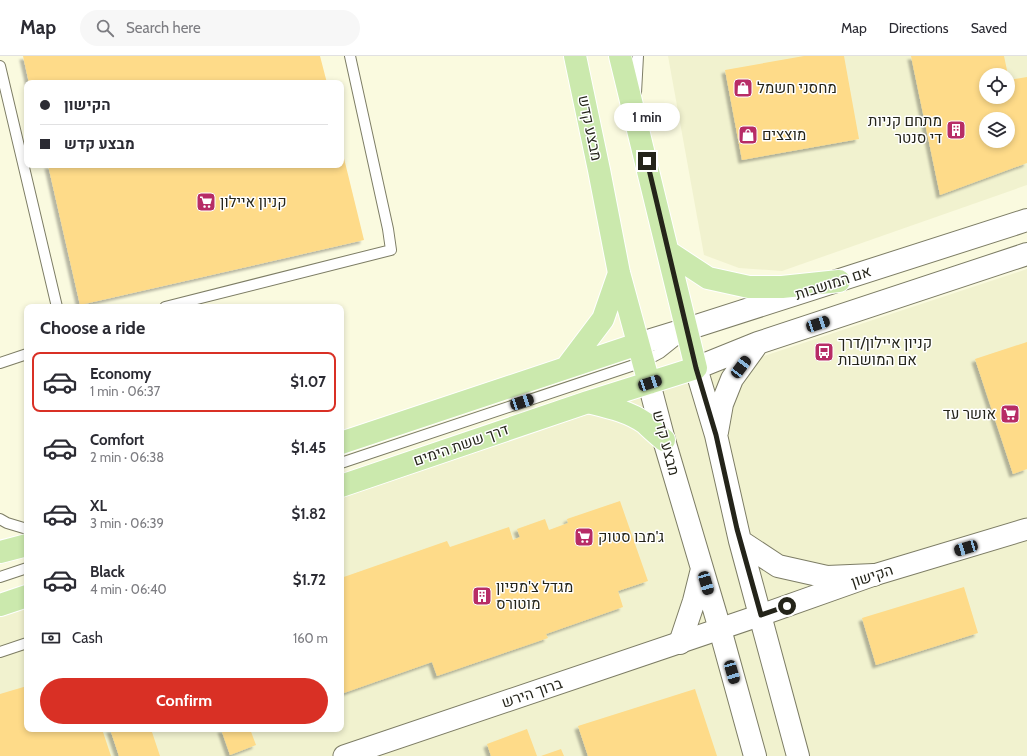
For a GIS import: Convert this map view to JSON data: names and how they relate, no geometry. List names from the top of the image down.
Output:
{
  "streets": {
    "main road": ["מבצע קדש", "דרך ששת הימים"],
    "street": ["אם המושבות", "הקישון", "ברוך הירש"]
  },
  "crossings": [
    ["מבצע קדש", "אם המושבות"],
    ["מבצע קדש", "דרך ששת הימים"],
    ["מבצע קדש", "הקישון"],
    ["מבצע קדש", "ברוך הירש"],
    ["אם המושבות", "דרך ששת הימים"],
    ["הקישון", "ברוך הירש"]
  ],
  "places": {
    "shop": ["מחסני חשמל", "מוצצים"],
    "building": ["מתחם קניות די סנטר", "מגדל צ'מפיון מוטורס"],
    "supermarket": ["קניון איילון", "אושר עד", "ג'מבו סטוק"],
    "bus stop": ["קניון איילון/דרך אם המושבות"]
  },
  "page": {
    "header": "Map",
    "search": "Search here",
    "nav": ["Map", "Directions", "Saved"],
    "banner": ["הקישון", "מבצע קדש"],
    "bubble": "1 min",
    "heading": "Choose a ride",
    "list": [
      {
        "name": "Economy",
        "note": "1 min · 06:37",
        "value": "$1.07"
      },
      {
        "name": "Comfort",
        "note": "2 min · 06:38",
        "value": "$1.45"
      },
      {
        "name": "XL",
        "note": "3 min · 06:39",
        "value": "$1.82"
      },
      {
        "name": "Black",
        "note": "4 min · 06:40",
        "value": "$1.72"
      }
    ],
    "pay": ["Cash", "160 m"],
    "buttons": "Confirm"
  }
}
